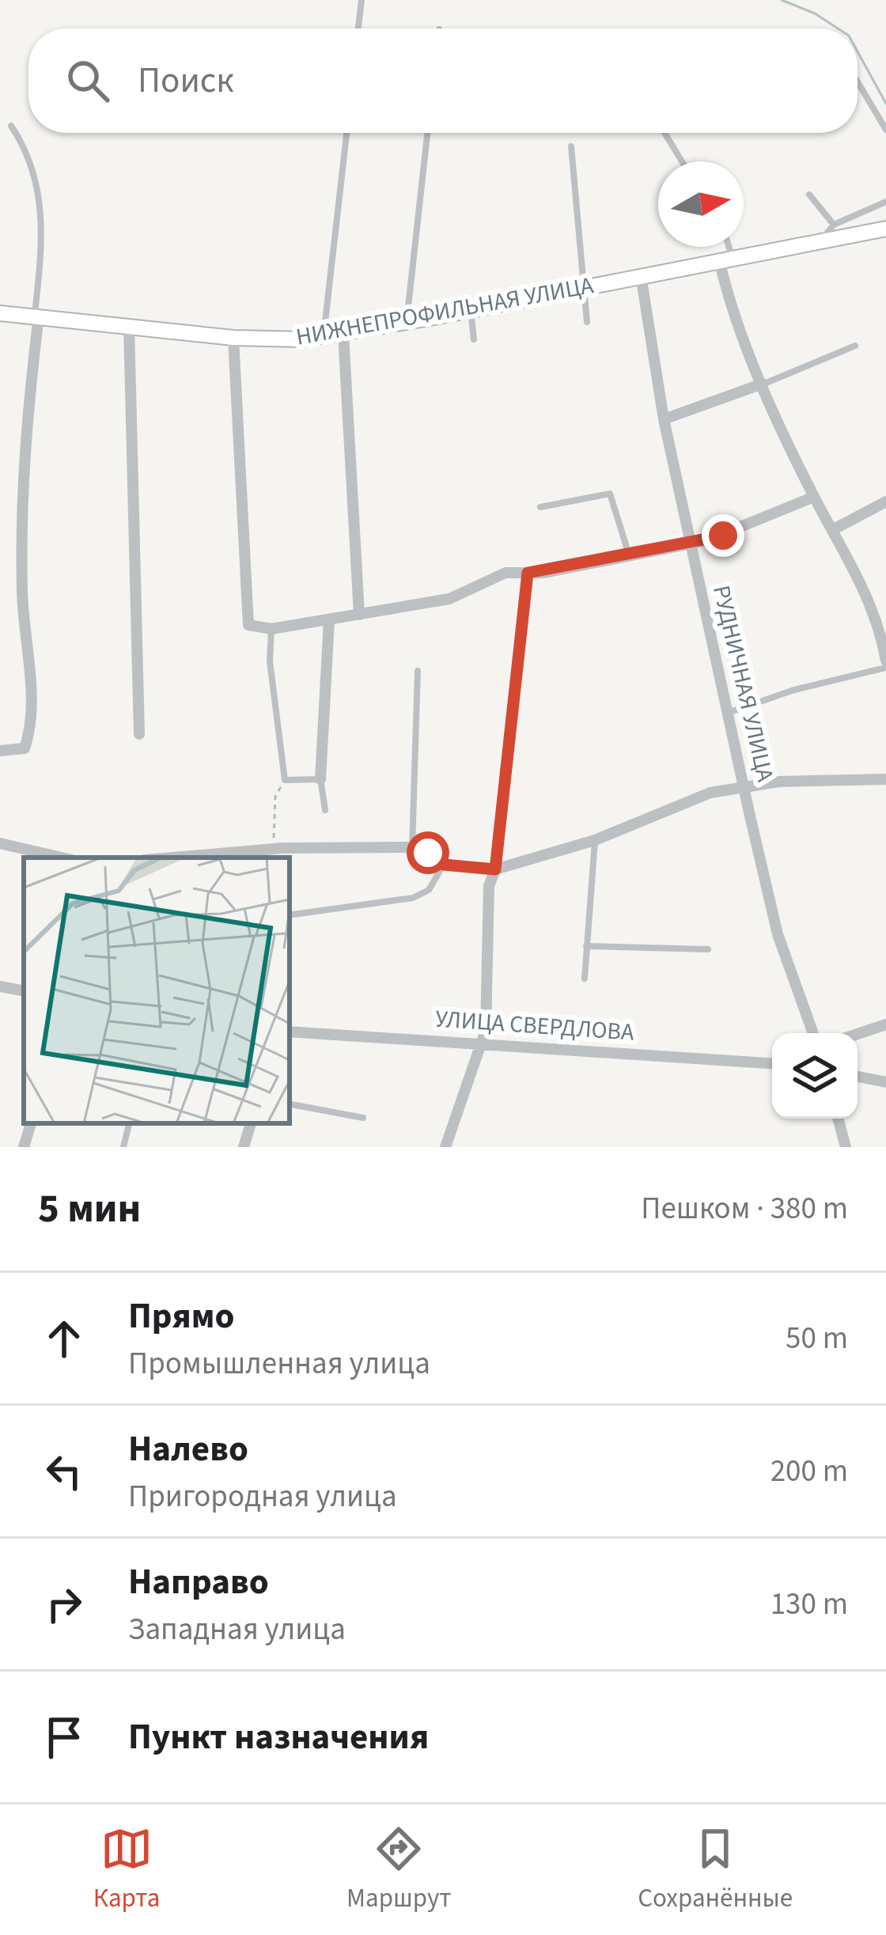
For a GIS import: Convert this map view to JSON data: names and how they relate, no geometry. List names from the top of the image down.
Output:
{
  "streets": {
    "street": ["НИЖНЕПРОФИЛЬНАЯ УЛИЦА", "РУДНИЧНАЯ УЛИЦА", "УЛИЦА СВЕРДЛОВА"]
  },
  "crossings": [
    ["НИЖНЕПРОФИЛЬНАЯ УЛИЦА", "РУДНИЧНАЯ УЛИЦА"]
  ],
  "north": "right",
  "page": {
    "search": "Поиск",
    "heading": ["5 мин", "Пешком · 380 m"],
    "list": [
      ["Прямо", "Промышленная улица", "50 m"],
      ["Налево", "Пригородная улица", "200 m"],
      ["Направо", "Западная улица", "130 m"],
      "Пункт назначения"
    ],
    "nav": ["Карта", "Маршрут", "Сохранённые"]
  }
}
